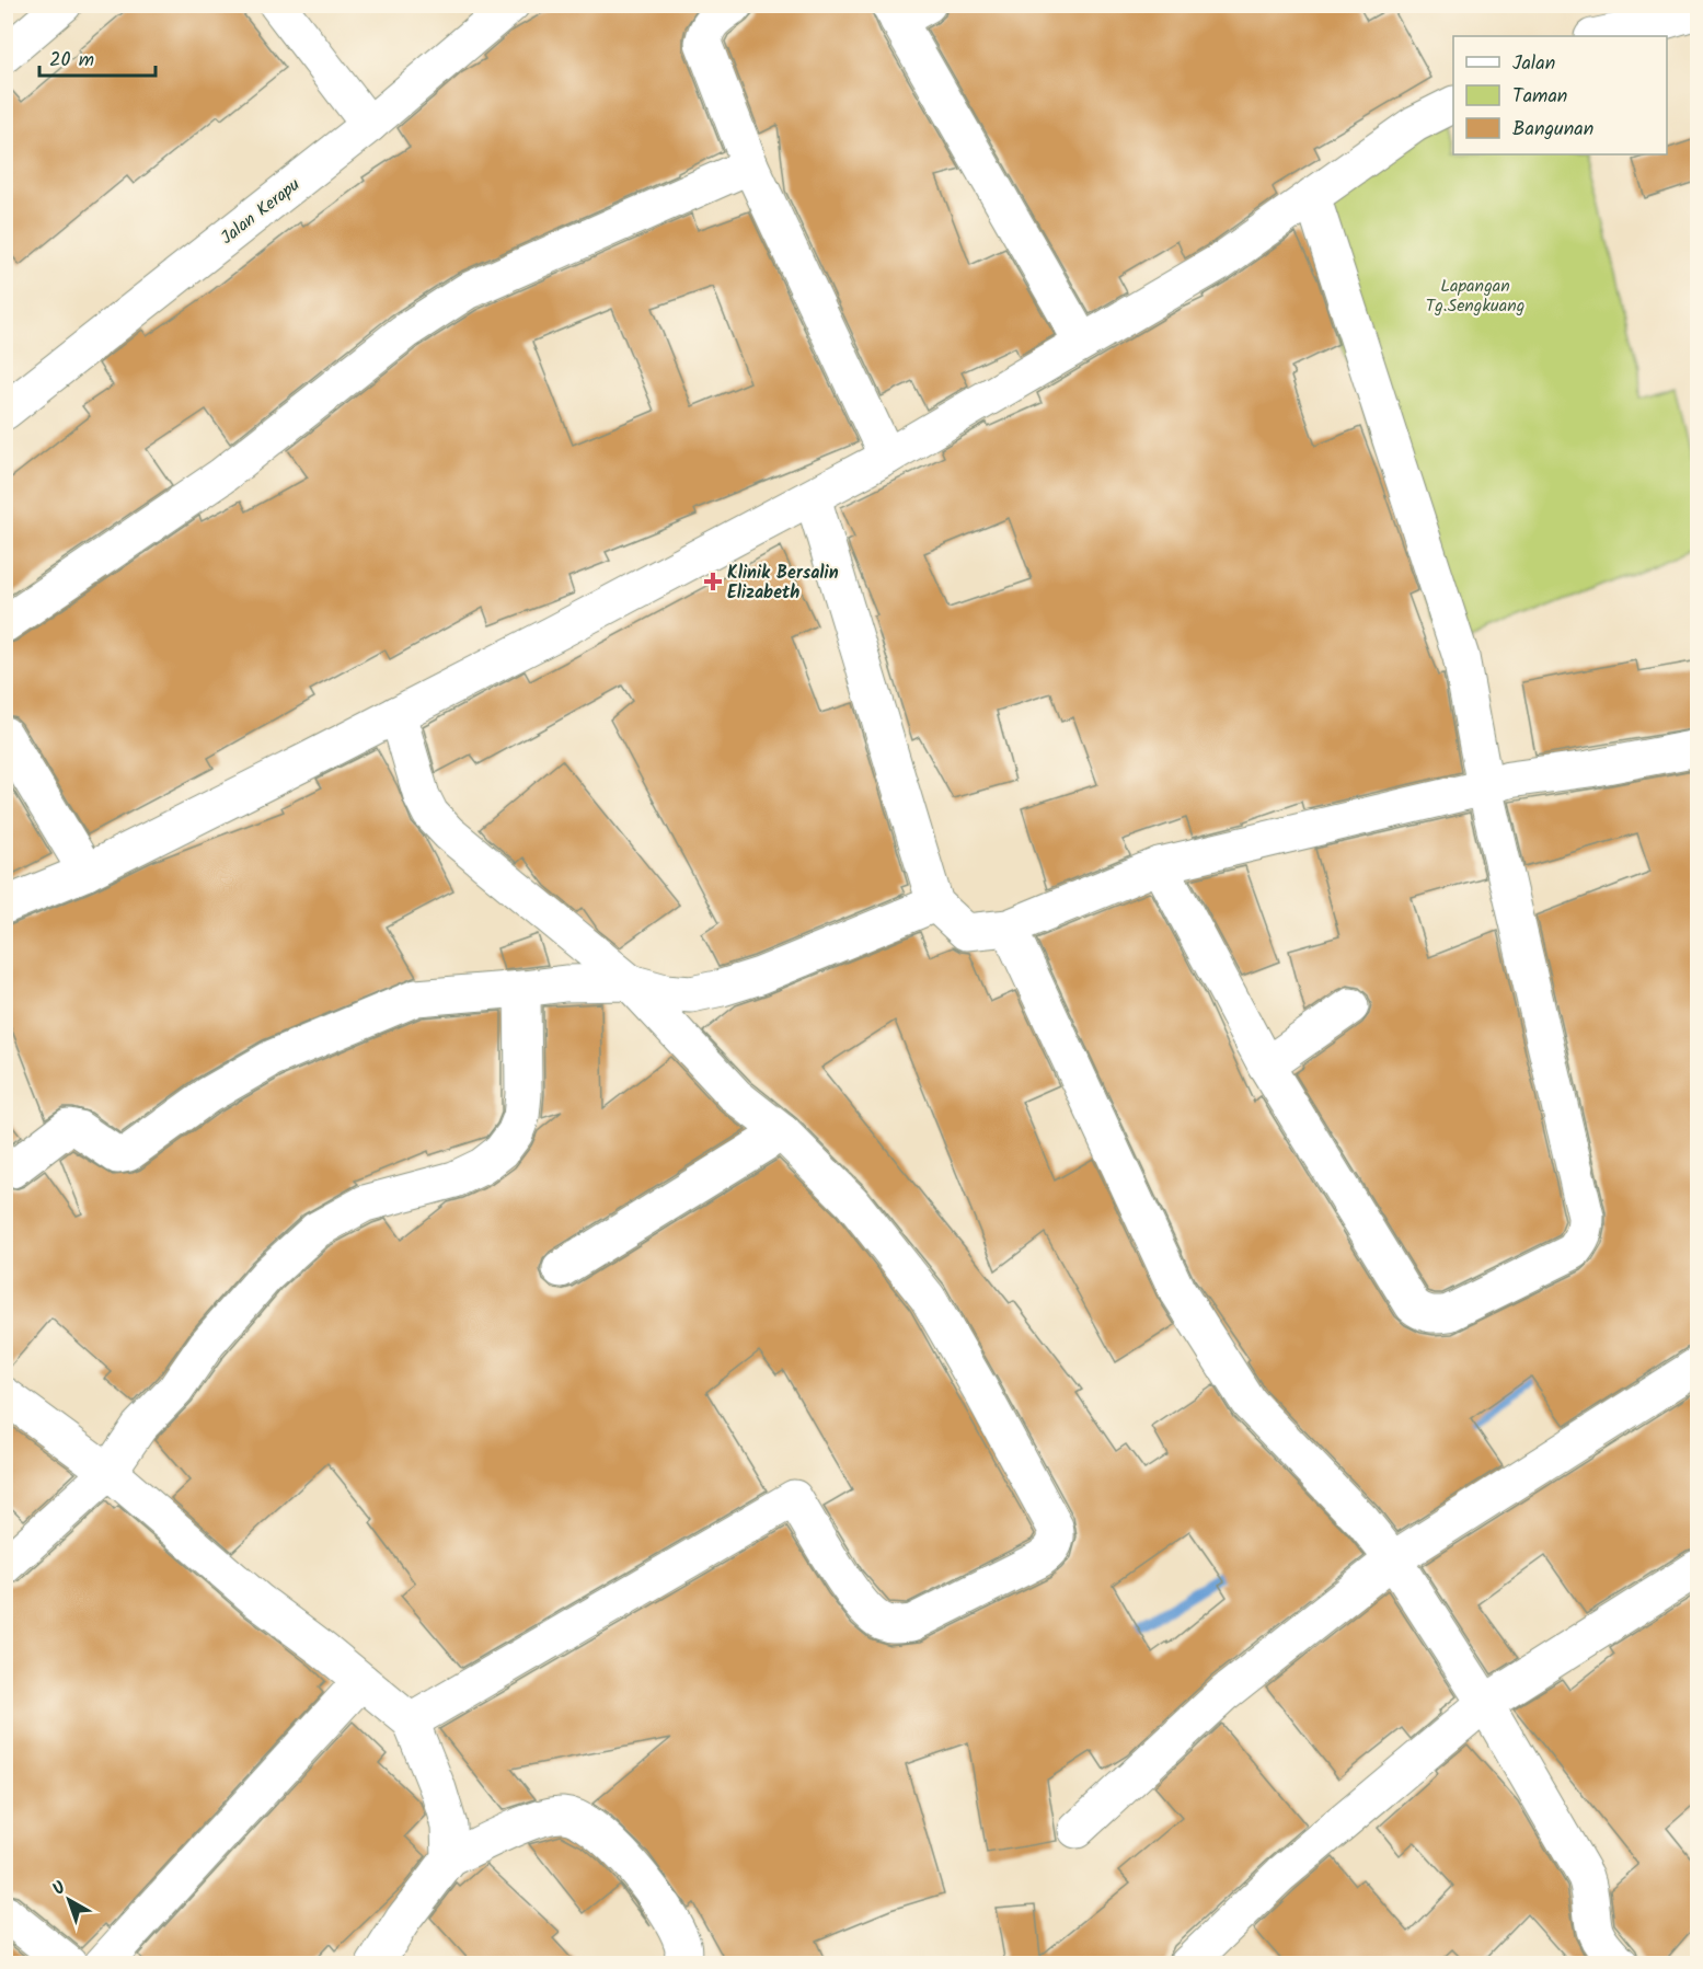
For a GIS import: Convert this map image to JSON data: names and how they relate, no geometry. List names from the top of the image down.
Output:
{
  "streets": {
    "street": ["Jalan Kerapu"]
  },
  "parks": ["Lapangan Tg.Sengkuang"],
  "places": {
    "health": ["Klinik Bersalin Elizabeth"]
  },
  "legend": ["Jalan", "Taman", "Bangunan"],
  "scale_bar": "20 m",
  "north": "top left"
}
